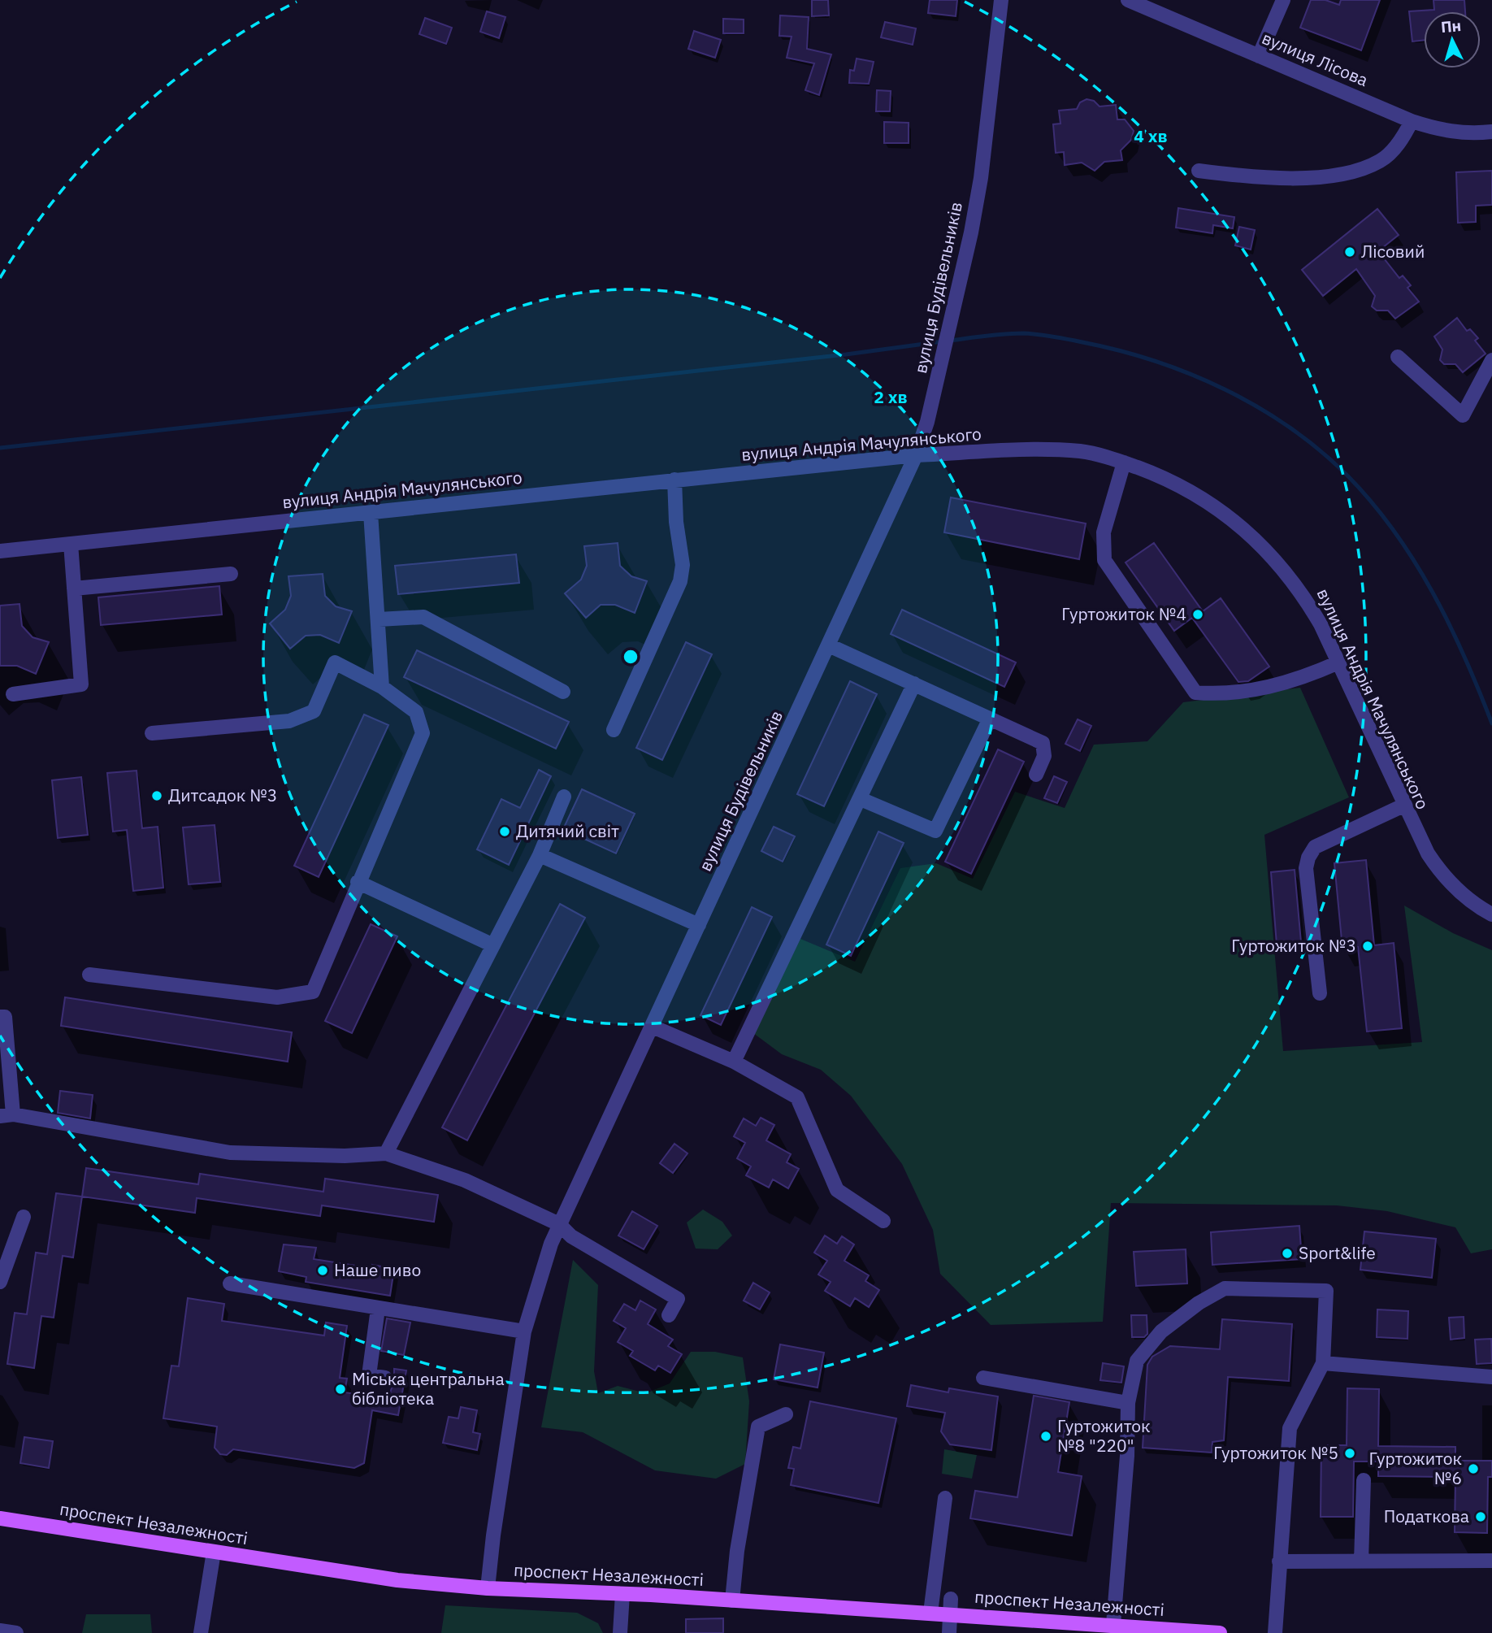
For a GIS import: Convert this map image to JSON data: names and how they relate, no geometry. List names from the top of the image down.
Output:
{
  "streets": {
    "main road": ["проспект Незалежності"],
    "street": ["вулиця Лісова", "вулиця Будівельників", "вулиця Андрія Мачулянського"]
  },
  "crossings": [
    ["вулиця Будівельників", "вулиця Андрія Мачулянського"],
    ["вулиця Будівельників", "проспект Незалежності"]
  ],
  "places": [
    "Лісовий",
    "Гуртожиток №4",
    "Дитсадок №3",
    "Дитячий світ",
    "Гуртожиток №3",
    "Sport&life",
    "Наше пиво",
    "Міська центральна бібліотека",
    "Гуртожиток №8 \"220\"",
    "Гуртожиток №5",
    "Гуртожиток №6",
    "Податкова"
  ],
  "north": "top",
  "rings": ["4 хв", "2 хв"]
}
